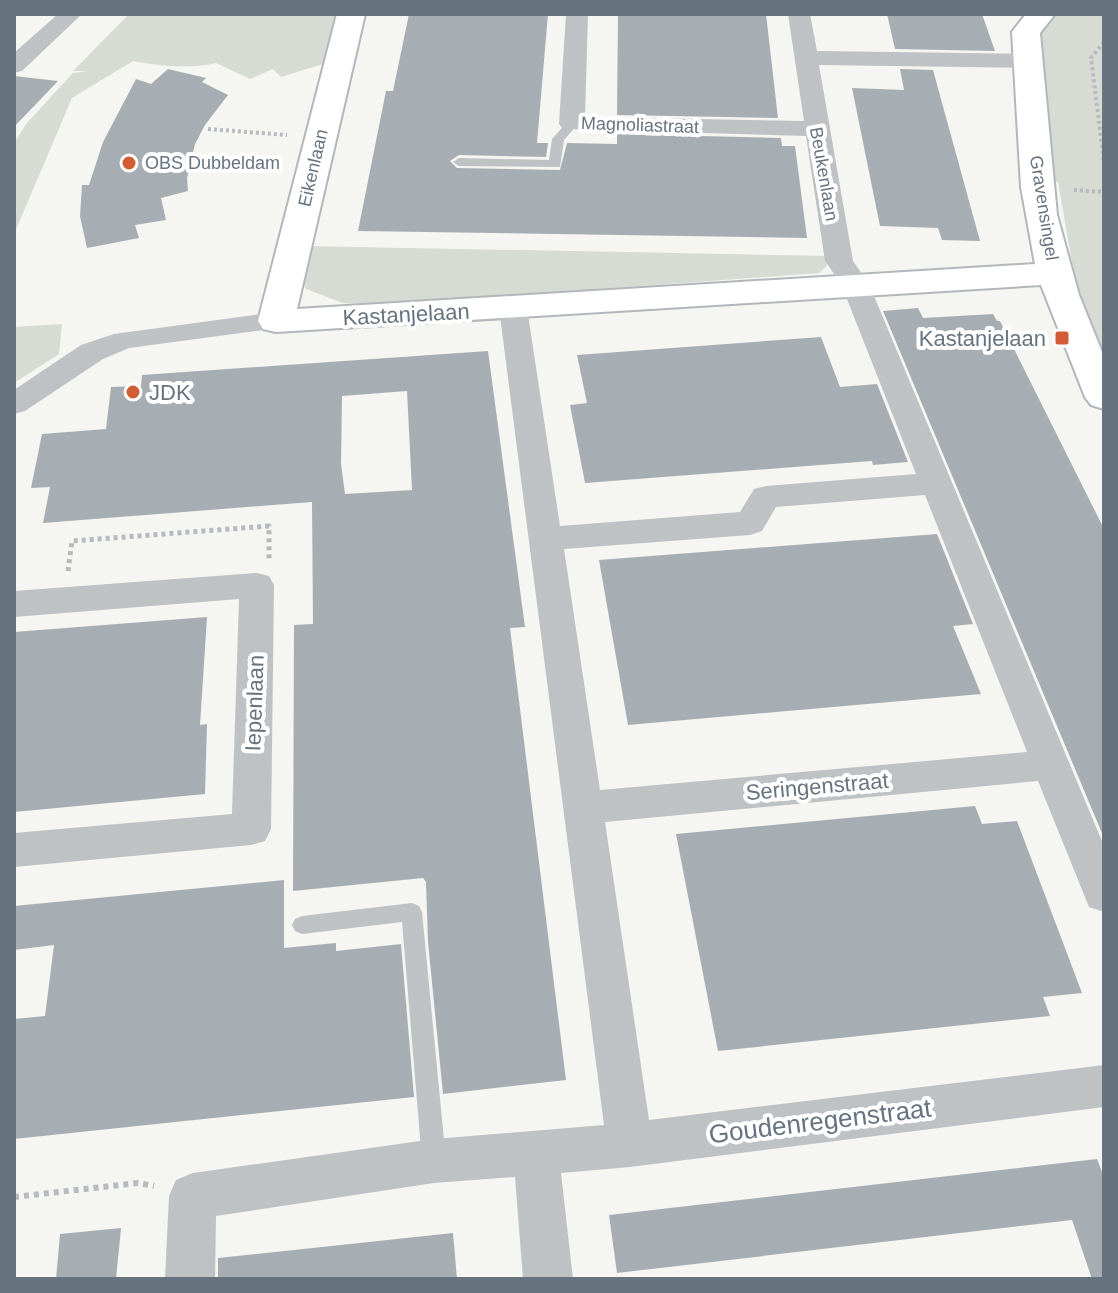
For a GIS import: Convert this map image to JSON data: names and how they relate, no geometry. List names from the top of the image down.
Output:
{
  "streets": {
    "street": [
      "Magnoliastraat",
      "Eikenlaan",
      "Beukenlaan",
      "Gravensingel",
      "Kastanjelaan",
      "Iepenlaan",
      "Seringenstraat",
      "Goudenregenstraat"
    ]
  },
  "crossings": [
    ["Magnoliastraat", "Beukenlaan"],
    ["Eikenlaan", "Kastanjelaan"],
    ["Beukenlaan", "Kastanjelaan"],
    ["Gravensingel", "Kastanjelaan"]
  ],
  "places": {
    "other": ["OBS Dubbeldam", "JDK"],
    "transit": ["Kastanjelaan"]
  }
}
